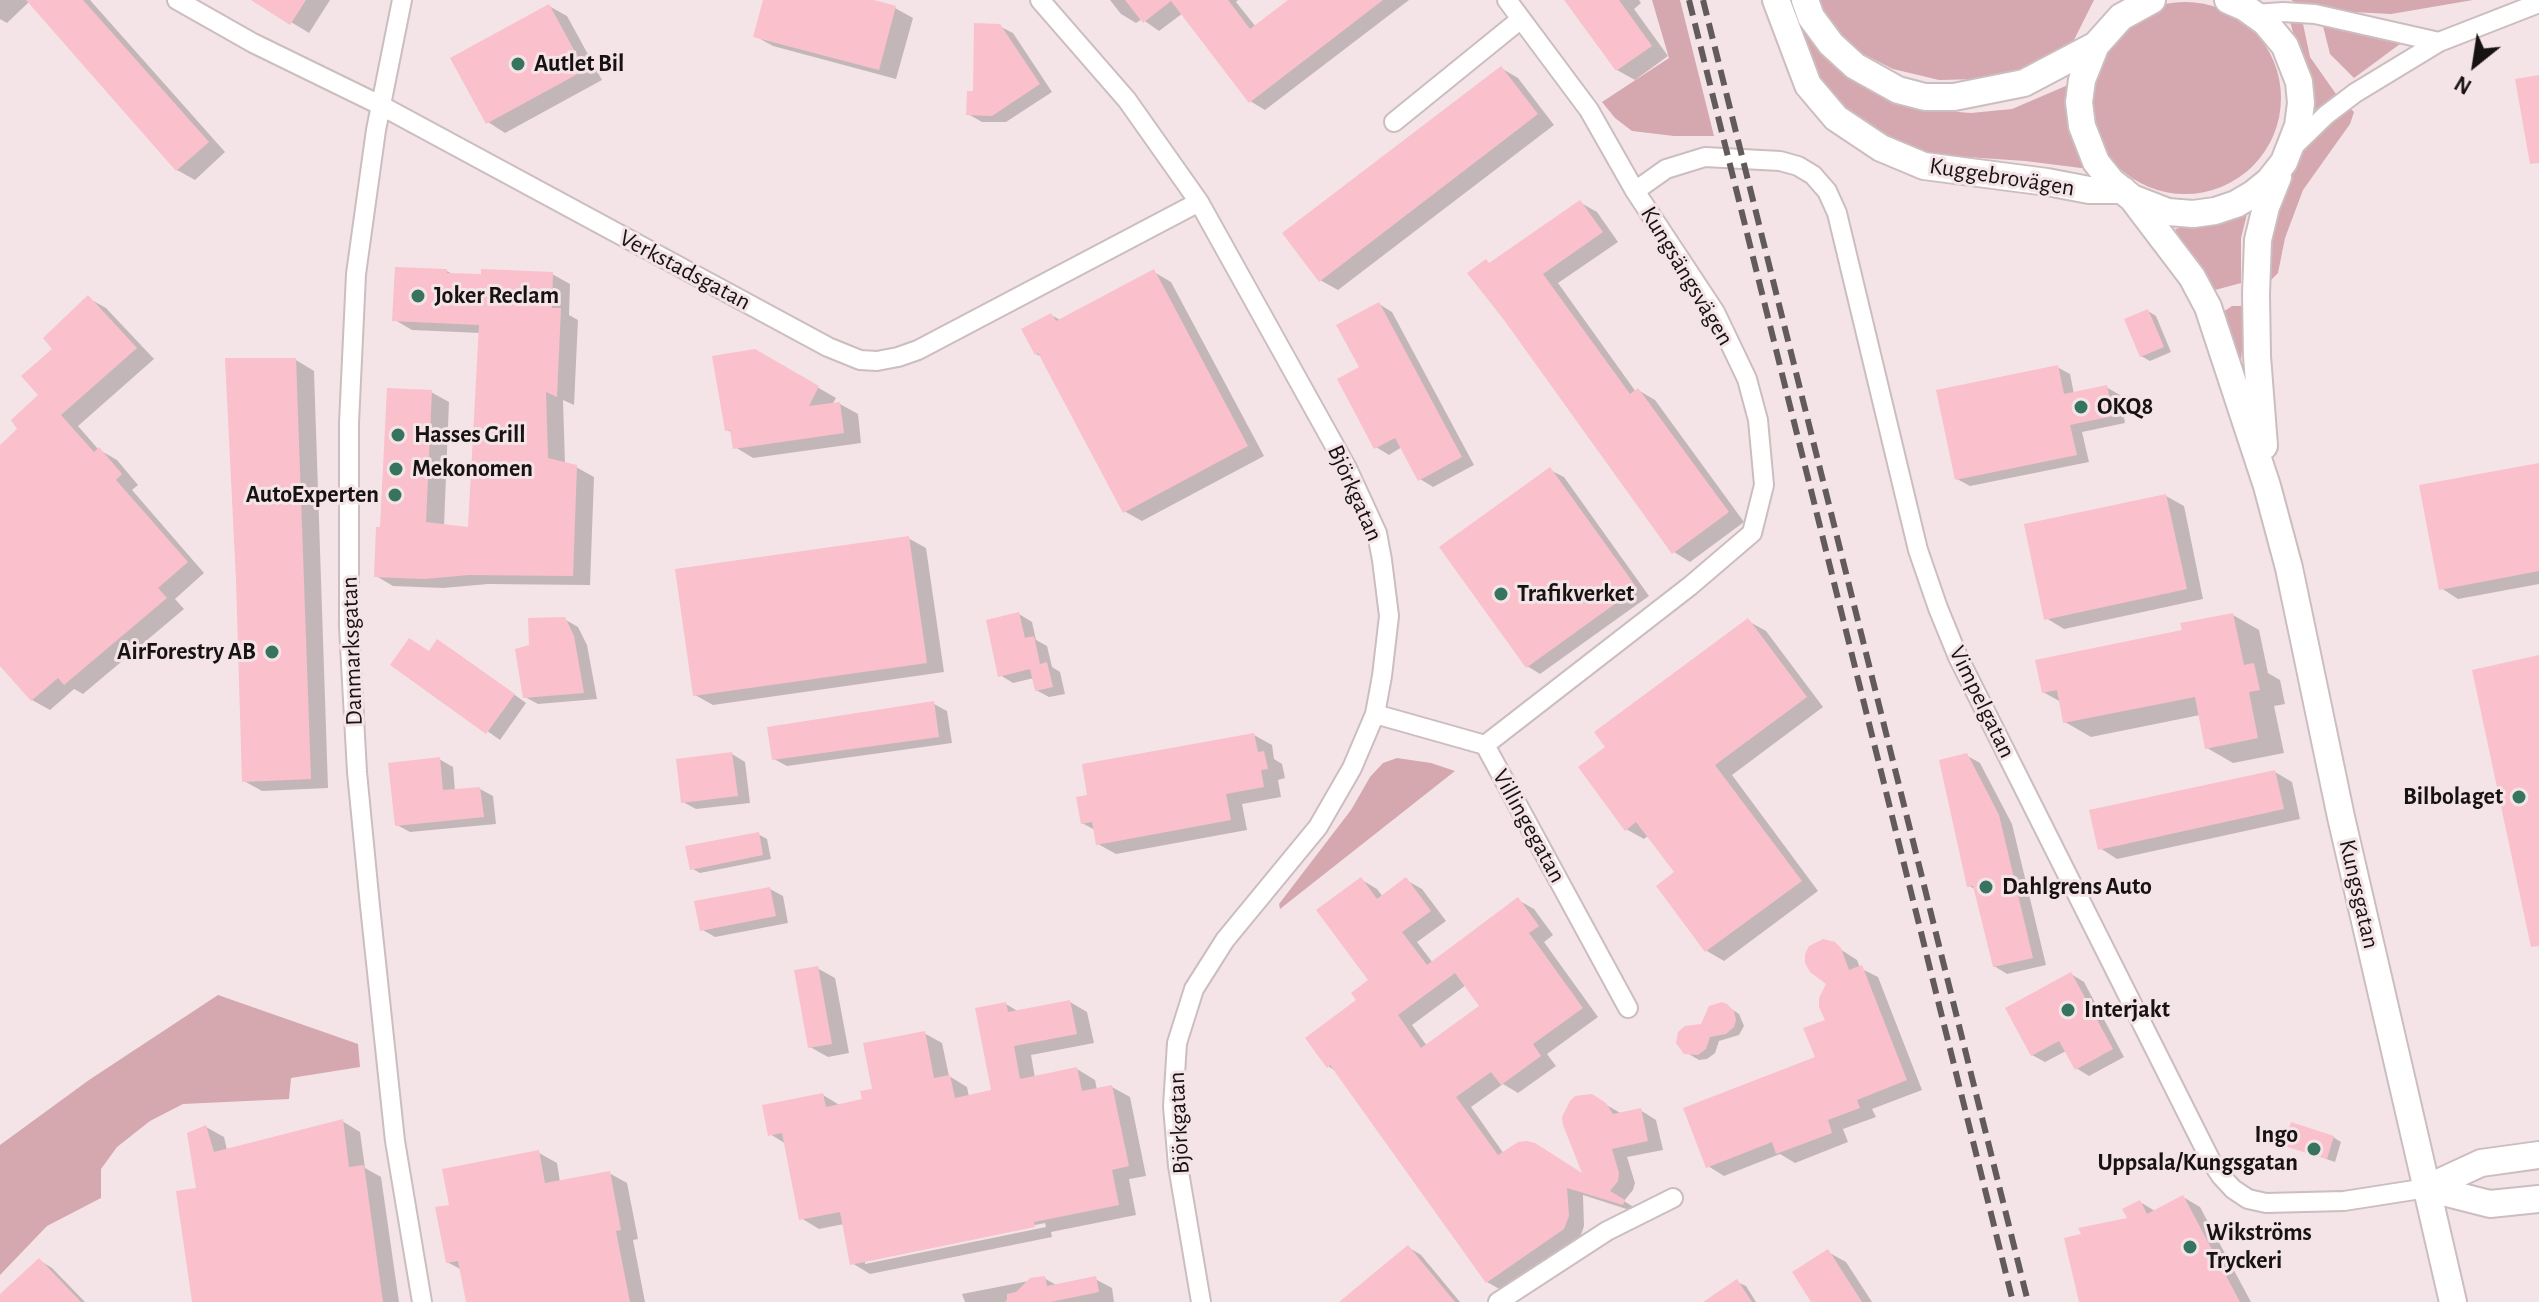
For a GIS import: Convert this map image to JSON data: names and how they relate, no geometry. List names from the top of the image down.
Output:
{
  "streets": {
    "main road": ["Kuggebrovägen", "Kungsgatan"],
    "street": [
      "Verkstadsgatan",
      "Kungsängsvägen",
      "Björkgatan",
      "Danmarksgatan",
      "Vimpelgatan",
      "Villingegatan"
    ]
  },
  "crossings": [
    ["Kuggebrovägen", "Kungsgatan"],
    ["Verkstadsgatan", "Björkgatan"],
    ["Verkstadsgatan", "Danmarksgatan"],
    ["Kungsängsvägen", "Vimpelgatan"],
    ["Kungsängsvägen", "Villingegatan"],
    ["Björkgatan", "Villingegatan"],
    ["Vimpelgatan", "Kungsgatan"]
  ],
  "places": [
    "Autlet Bil",
    "Joker Reclam",
    "OKQ8",
    "Hasses Grill",
    "Mekonomen",
    "AutoExperten",
    "Trafikverket",
    "AirForestry AB",
    "Bilbolaget",
    "Dahlgrens Auto",
    "Interjakt",
    "Ingo Uppsala/Kungsgatan",
    "Wikströms Tryckeri"
  ],
  "north": "bottom left"
}
